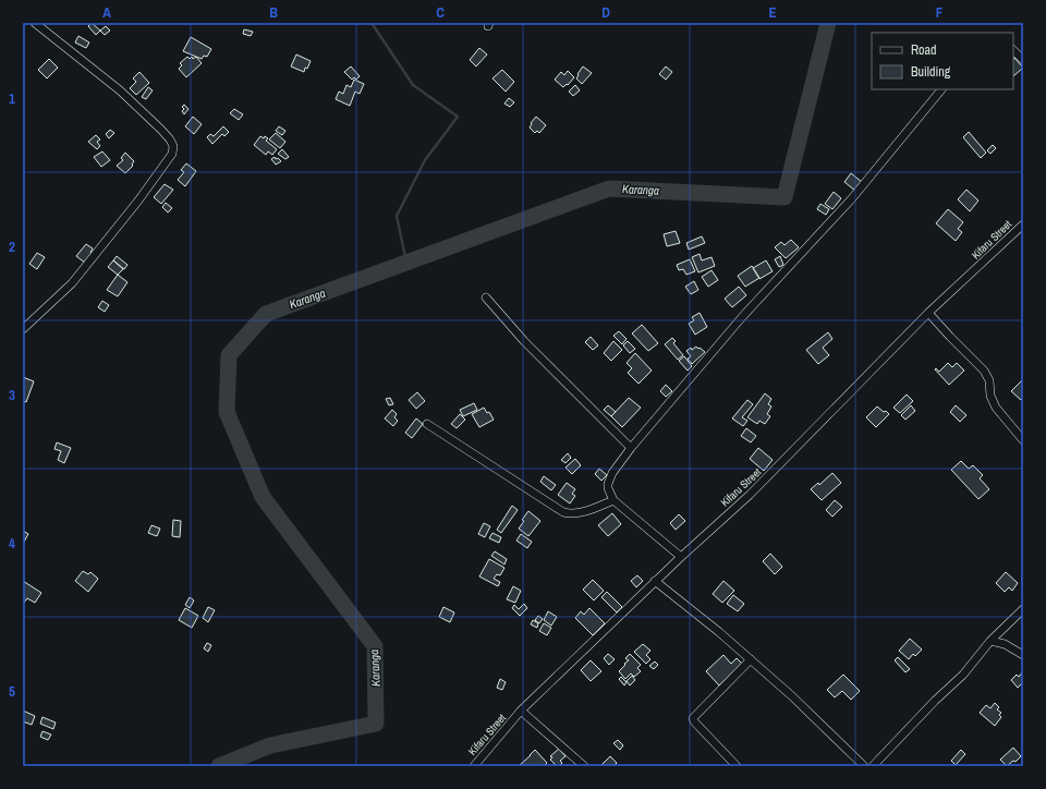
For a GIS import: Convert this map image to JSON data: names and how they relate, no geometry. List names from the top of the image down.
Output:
{
  "streets": {
    "street": ["Kifaru Street"]
  },
  "water": ["Karanga"],
  "legend": ["Road", "Building"],
  "grid": {
    "columns": [
      "A",
      "B",
      "C",
      "D",
      "E",
      "F"
    ],
    "rows": [
      "1",
      "2",
      "3",
      "4",
      "5"
    ]
  }
}
